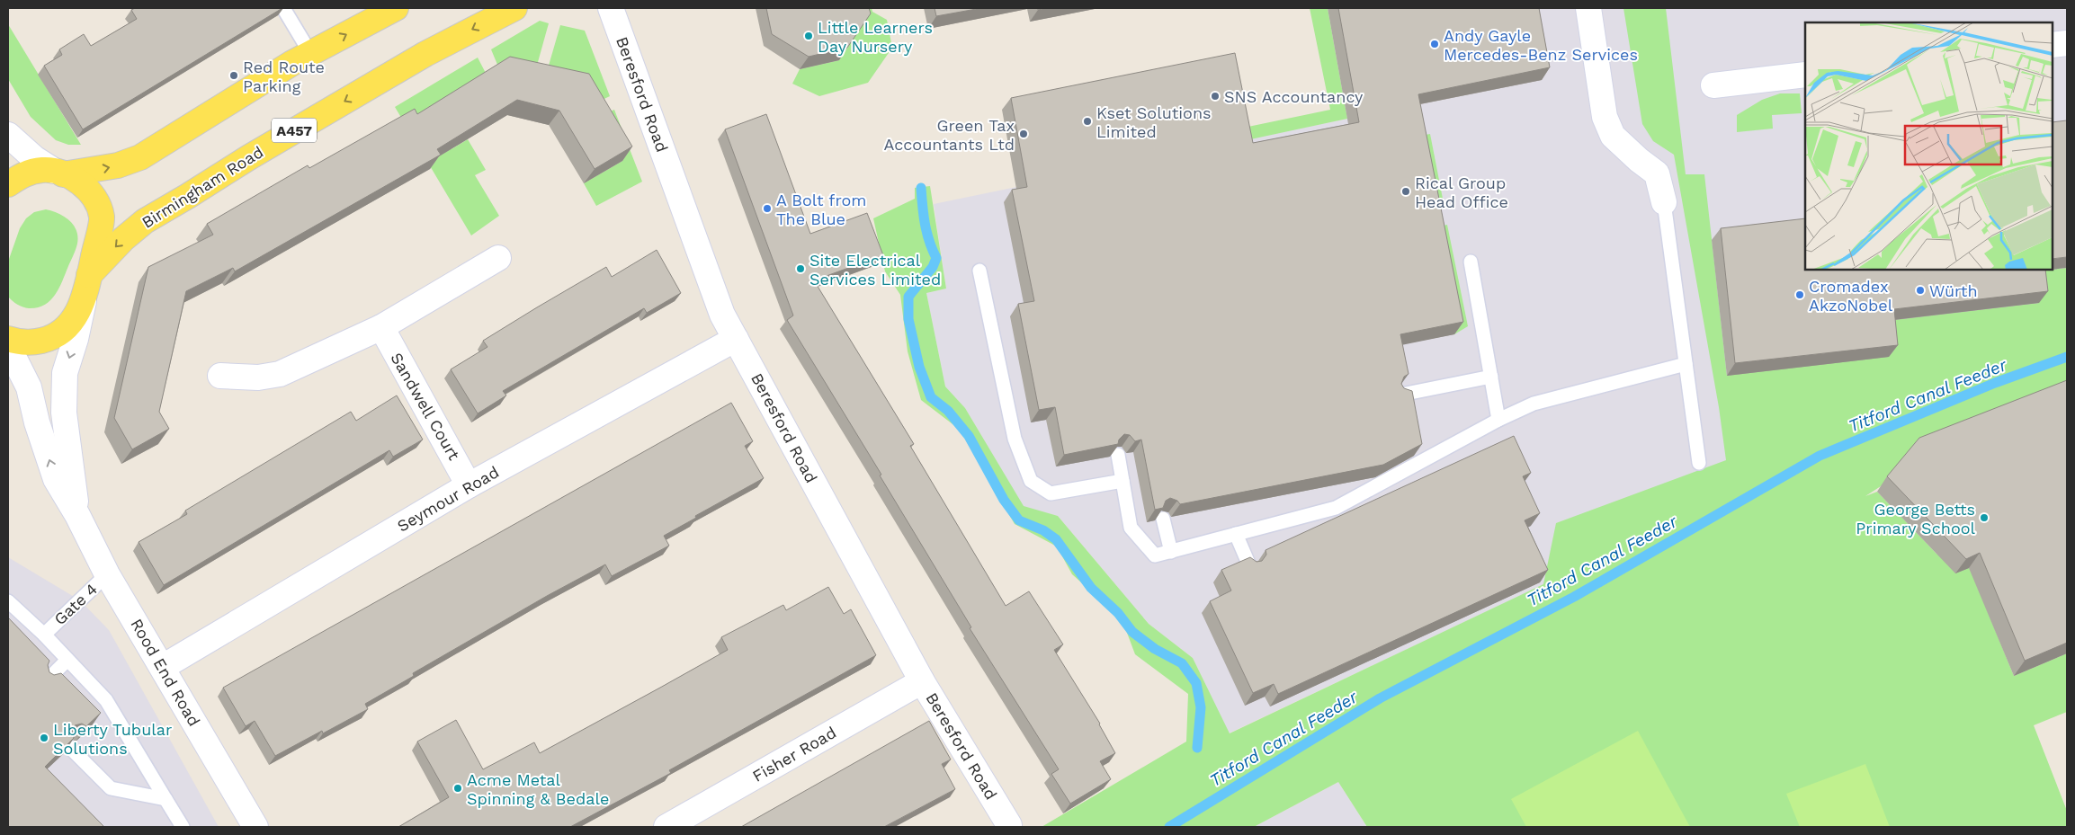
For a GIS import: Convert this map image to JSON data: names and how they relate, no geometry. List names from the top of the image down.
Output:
{
  "streets": {
    "main road": ["A457", "Birmingham Road"],
    "street": [
      "Beresford Road",
      "Sandwell Court",
      "Seymour Road",
      "Rood End Road",
      "Fisher Road"
    ],
    "lane": ["Gate 4"]
  },
  "crossings": [
    ["Beresford Road", "Seymour Road"],
    ["Beresford Road", "Fisher Road"],
    ["Birmingham Road", "Rood End Road"],
    ["Sandwell Court", "Seymour Road"],
    ["Seymour Road", "Rood End Road"],
    ["Gate 4", "Rood End Road"]
  ],
  "water": ["Titford Canal Feeder"],
  "places": [
    "Little Learners Day Nursery",
    "Andy Gayle Mercedes-Benz Services",
    "Red Route Parking",
    "SNS Accountancy",
    "Kset Solutions Limited",
    "Green Tax Accountants Ltd",
    "Rical Group Head Office",
    "A Bolt from The Blue",
    "Site Electrical Services Limited",
    "Würth",
    "Cromadex AkzoNobel",
    "George Betts Primary School",
    "Liberty Tubular Solutions",
    "Acme Metal Spinning & Bedale"
  ]
}
